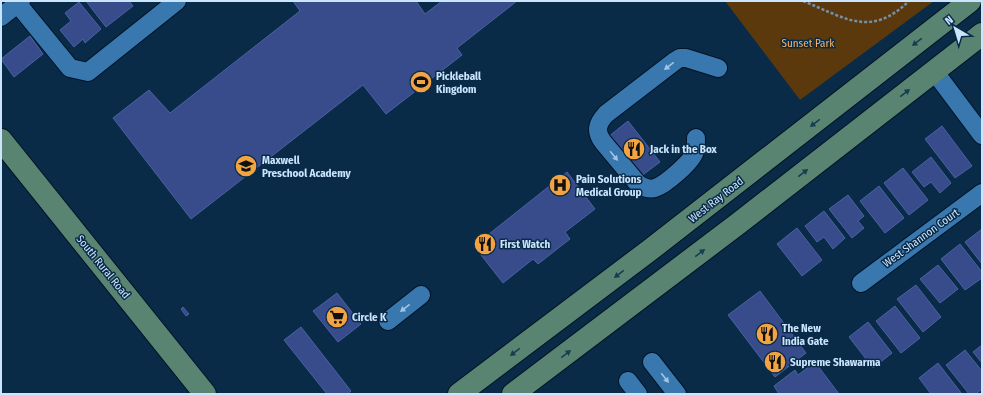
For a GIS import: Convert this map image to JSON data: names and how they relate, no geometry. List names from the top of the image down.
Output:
{
  "streets": {
    "main road": ["West Ray Road", "South Rural Road"],
    "street": ["West Shannon Court"]
  },
  "parks": ["Sunset Park"],
  "places": {
    "sports": ["Pickleball Kingdom"],
    "restaurant": [
      "Jack in the Box",
      "First Watch",
      "The New India Gate",
      "Supreme Shawarma"
    ],
    "school or university": ["Maxwell Preschool Academy"],
    "hospital": ["Pain Solutions Medical Group"],
    "supermarket": ["Circle K"]
  },
  "north": "top left"
}
